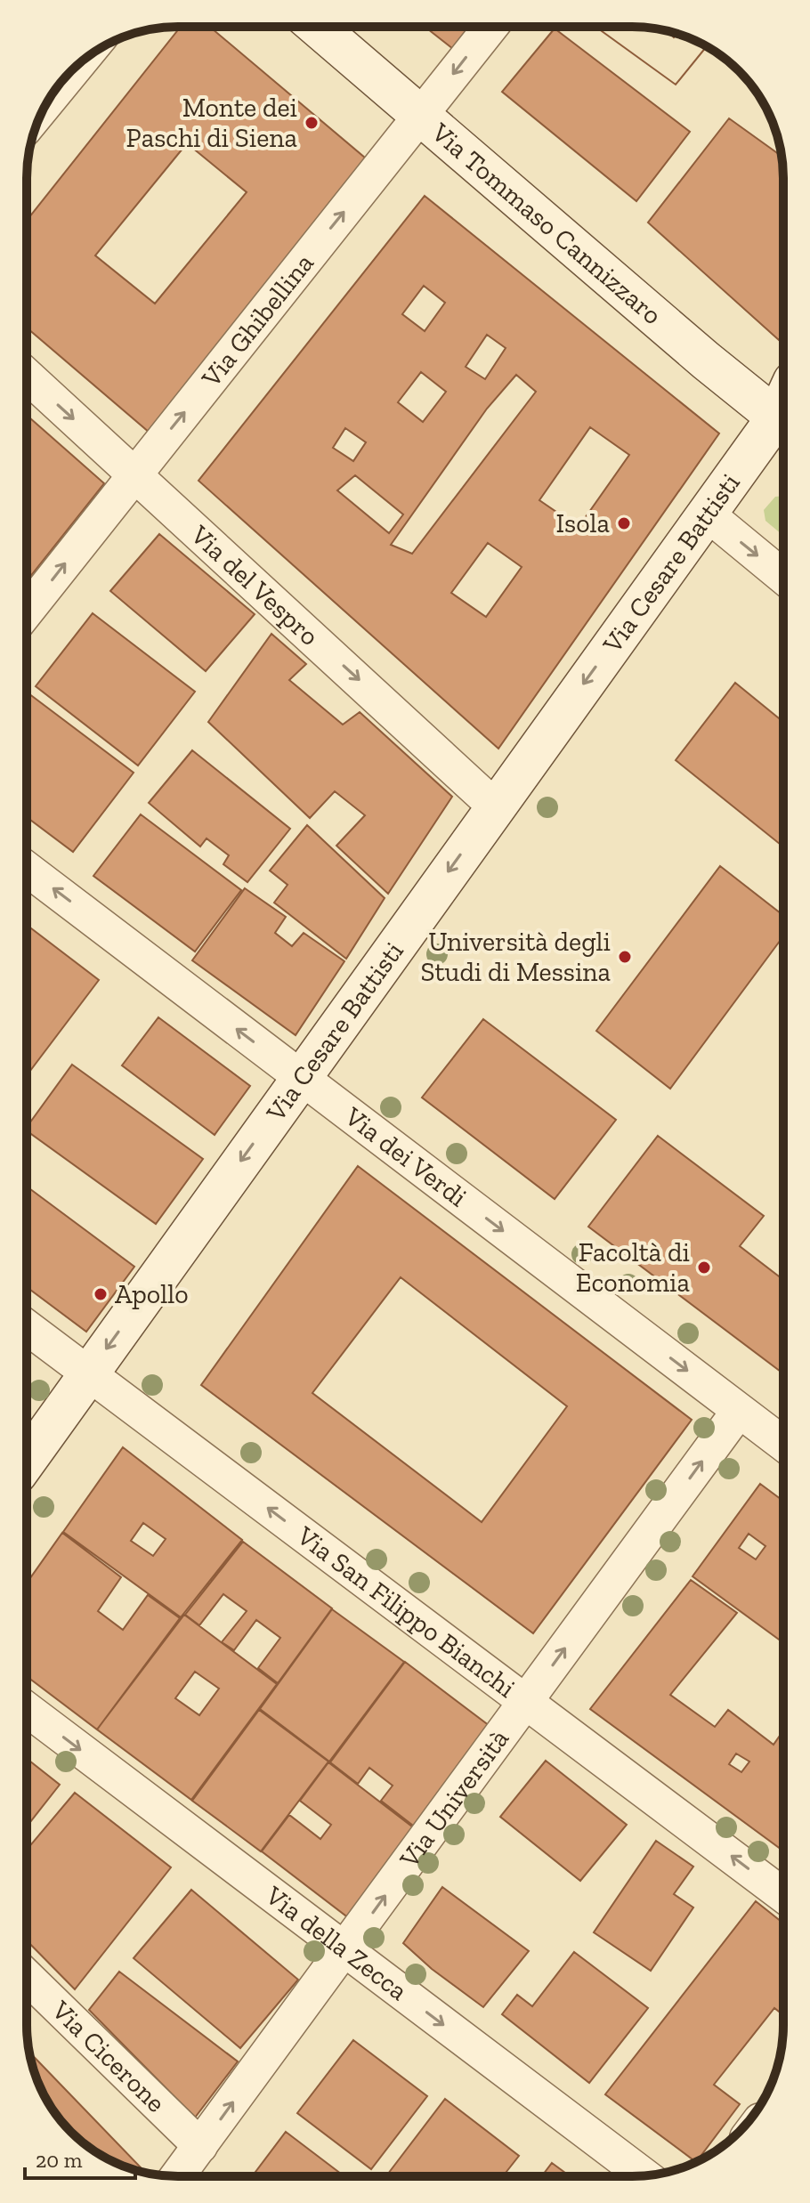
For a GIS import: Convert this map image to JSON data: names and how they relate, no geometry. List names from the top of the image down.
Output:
{
  "streets": {
    "main road": ["Via Tommaso Cannizzaro", "Via Cesare Battisti"],
    "street": [
      "Via Ghibellina",
      "Via del Vespro",
      "Via dei Verdi",
      "Via San Filippo Bianchi",
      "Via Università",
      "Via della Zecca",
      "Via Cicerone"
    ]
  },
  "crossings": [
    ["Via Tommaso Cannizzaro", "Via Ghibellina"],
    ["Via Ghibellina", "Via del Vespro"],
    ["Via Cesare Battisti", "Via del Vespro"],
    ["Via Cesare Battisti", "Via dei Verdi"],
    ["Via Cesare Battisti", "Via San Filippo Bianchi"],
    ["Via dei Verdi", "Via Università"],
    ["Via San Filippo Bianchi", "Via Università"],
    ["Via Università", "Via della Zecca"],
    ["Via Università", "Via Cicerone"]
  ],
  "one_way": [
    "Via Cesare Battisti",
    "Via del Vespro",
    "Via San Filippo Bianchi",
    "Via Università",
    "Via della Zecca"
  ],
  "places": [
    "Monte dei Paschi di Siena",
    "Isola",
    "Università degli Studi di Messina",
    "Facoltà di Economia",
    "Apollo"
  ],
  "scale_bar": "20 m"
}
